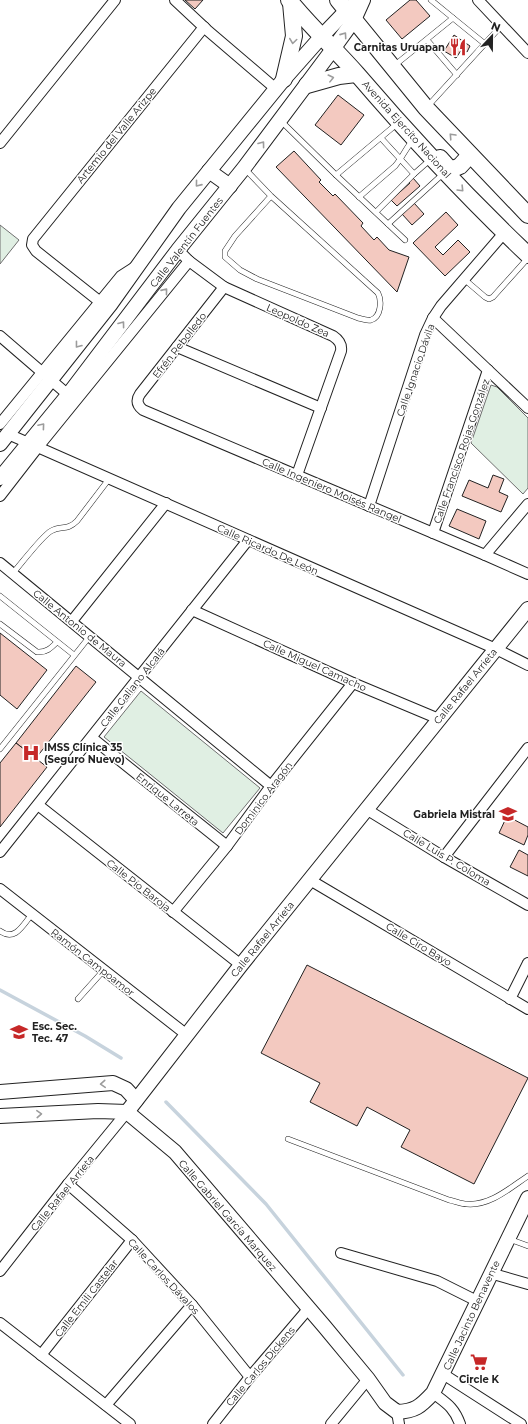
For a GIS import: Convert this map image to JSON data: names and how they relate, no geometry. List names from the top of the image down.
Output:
{
  "streets": {
    "main road": ["Avenida Ejercito Nacional"],
    "street": [
      "Artemio del Valle Arizpe",
      "Calle Valentín Fuentes",
      "Leopoldo Zea",
      "Efrén Rebolledo",
      "Calle Ignacio Dávila",
      "Calle Francisco Rojas González",
      "Calle Ingeniero Moisés Rangel",
      "Calle Ricardo De León",
      "Calle Antonio de Maura",
      "Calle Miguel Camacho",
      "Calle Rafael Arrieta",
      "Calle Galiano Alcalá",
      "Dominico Aragón",
      "Enrique Larreta",
      "Calle Luis P. Coloma",
      "Calle Pío Baroja",
      "Calle Ciro Bayo",
      "Ramón Campoamor",
      "Calle Gabriel García Marquez",
      "Calle Carlos Dávalos",
      "Calle Emili Castelar",
      "Calle Jacinto Benavente",
      "Calle Carlos Dickens"
    ]
  },
  "crossings": [
    ["Avenida Ejercito Nacional", "Calle Valentín Fuentes"],
    ["Avenida Ejercito Nacional", "Calle Ignacio Dávila"],
    ["Calle Valentín Fuentes", "Leopoldo Zea"],
    ["Calle Valentín Fuentes", "Calle Ricardo De León"],
    ["Leopoldo Zea", "Efrén Rebolledo"],
    ["Leopoldo Zea", "Calle Ingeniero Moisés Rangel"],
    ["Efrén Rebolledo", "Calle Ingeniero Moisés Rangel"],
    ["Calle Ignacio Dávila", "Calle Ingeniero Moisés Rangel"],
    ["Calle Francisco Rojas González", "Calle Ingeniero Moisés Rangel"],
    ["Calle Ricardo De León", "Calle Rafael Arrieta"],
    ["Calle Ricardo De León", "Calle Galiano Alcalá"],
    ["Calle Antonio de Maura", "Calle Galiano Alcalá"],
    ["Calle Antonio de Maura", "Dominico Aragón"],
    ["Calle Miguel Camacho", "Calle Rafael Arrieta"],
    ["Calle Miguel Camacho", "Calle Galiano Alcalá"],
    ["Calle Miguel Camacho", "Dominico Aragón"],
    ["Calle Rafael Arrieta", "Calle Luis P. Coloma"],
    ["Calle Rafael Arrieta", "Calle Pío Baroja"],
    ["Calle Rafael Arrieta", "Calle Ciro Bayo"],
    ["Calle Rafael Arrieta", "Ramón Campoamor"],
    ["Calle Rafael Arrieta", "Calle Gabriel García Marquez"],
    ["Calle Rafael Arrieta", "Calle Carlos Dávalos"],
    ["Calle Galiano Alcalá", "Enrique Larreta"],
    ["Calle Galiano Alcalá", "Calle Pío Baroja"],
    ["Dominico Aragón", "Enrique Larreta"],
    ["Dominico Aragón", "Calle Pío Baroja"],
    ["Calle Gabriel García Marquez", "Calle Jacinto Benavente"],
    ["Calle Gabriel García Marquez", "Calle Carlos Dickens"],
    ["Calle Carlos Dávalos", "Calle Emili Castelar"],
    ["Calle Carlos Dávalos", "Calle Carlos Dickens"]
  ],
  "places": {
    "restaurant": ["Carnitas Uruapan"],
    "hospital": ["IMSS Clínica 35 (Seguro Nuevo)"],
    "school or university": ["Gabriela Mistral", "Esc. Sec. Tec. 47"],
    "supermarket": ["Circle K"]
  },
  "north": "top"
}
